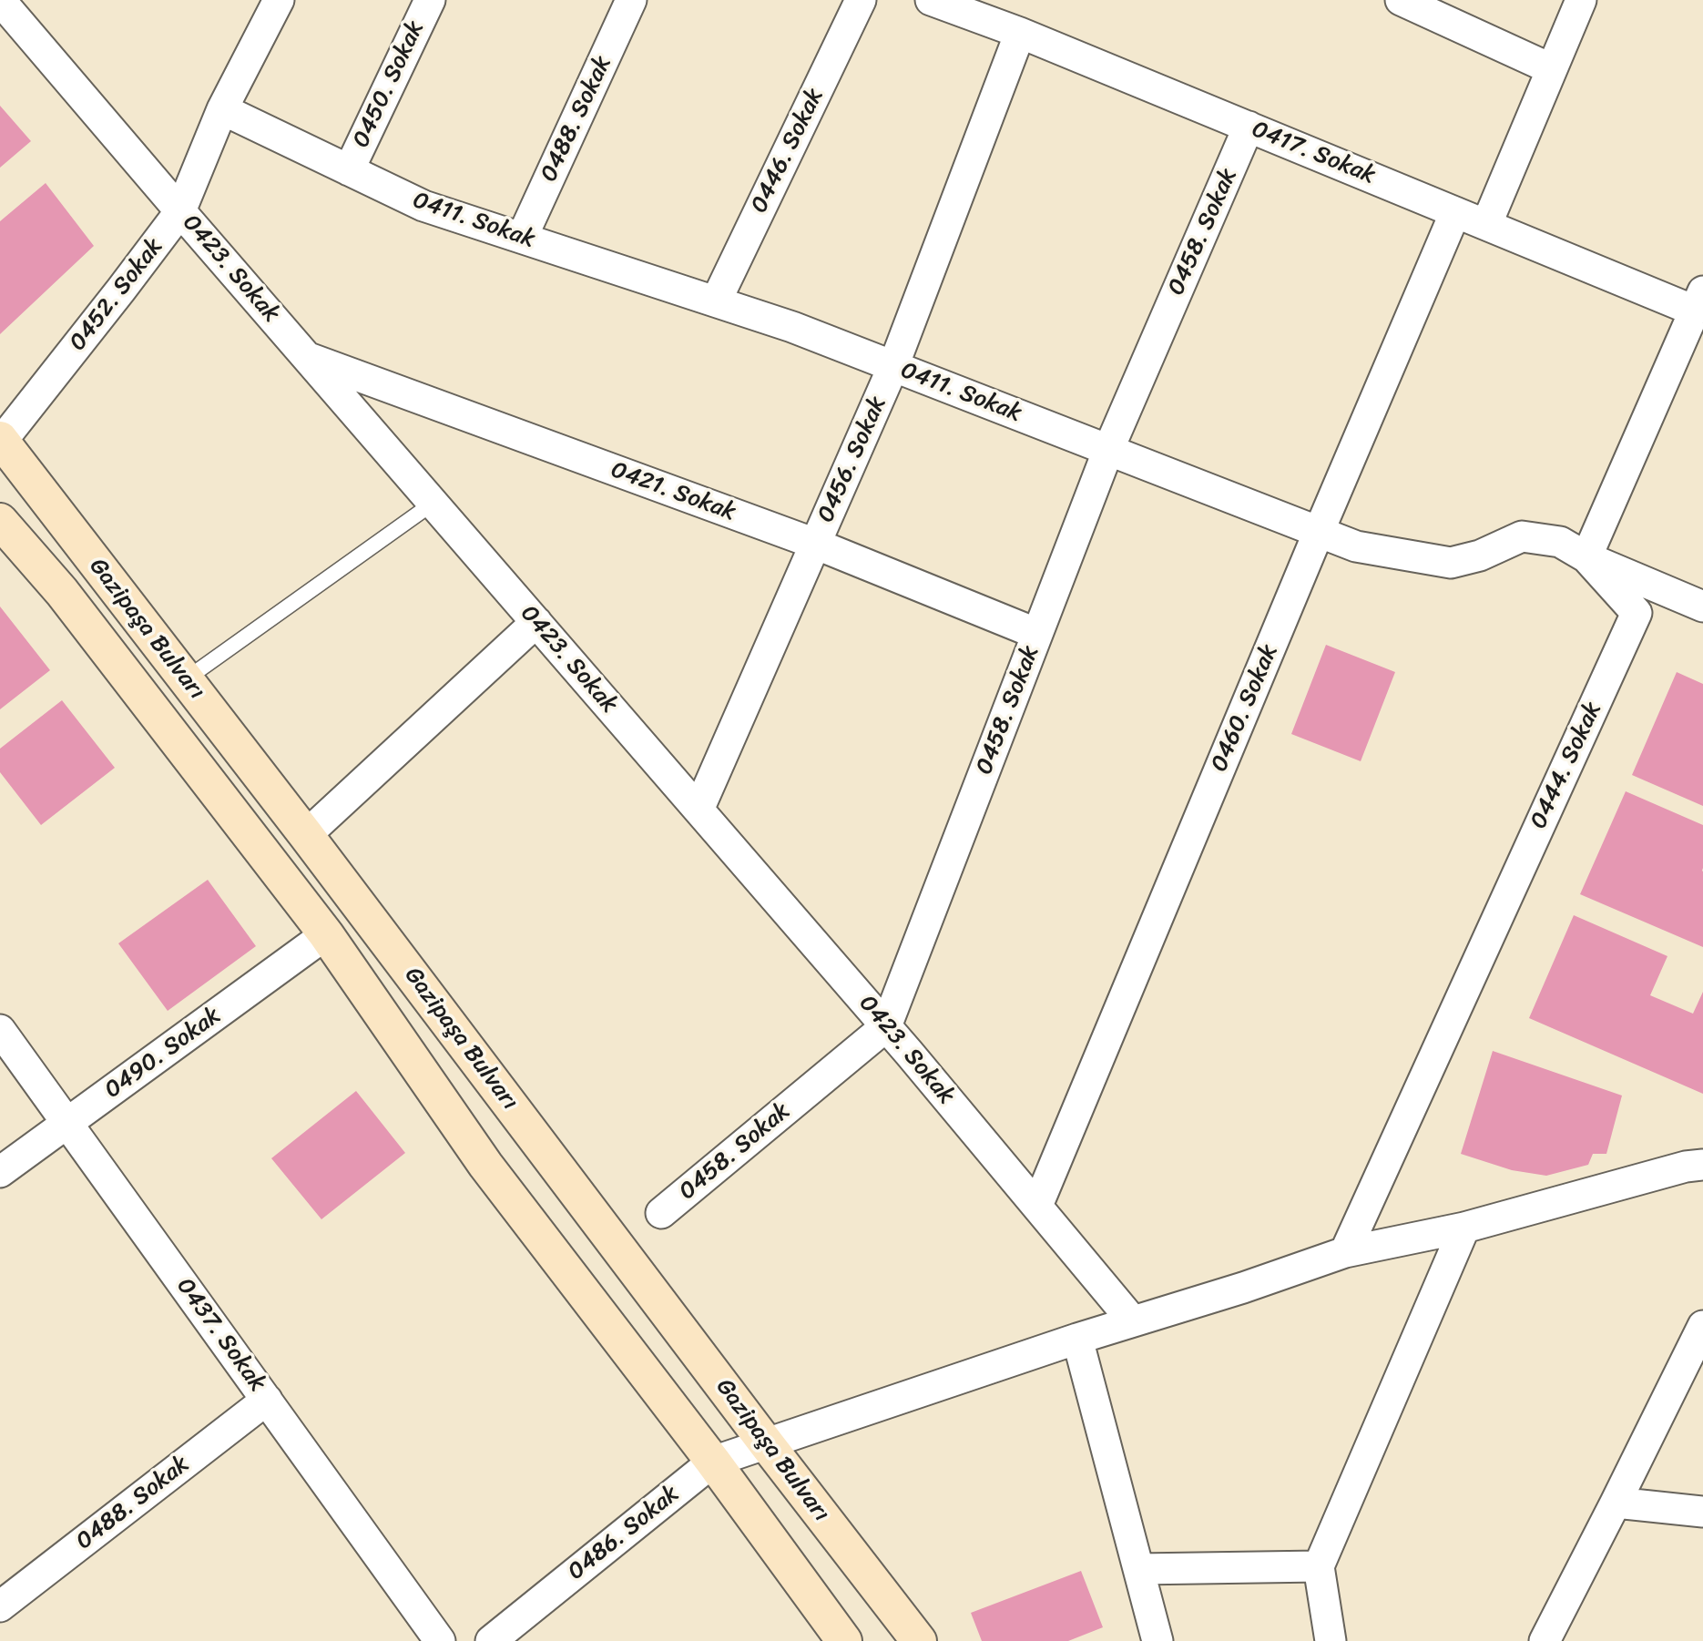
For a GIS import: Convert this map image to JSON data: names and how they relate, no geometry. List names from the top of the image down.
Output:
{
  "streets": {
    "main road": ["Gazipaşa Bulvarı"],
    "street": [
      "0450. Sokak",
      "0488. Sokak",
      "0446. Sokak",
      "0417. Sokak",
      "0411. Sokak",
      "0458. Sokak",
      "0423. Sokak",
      "0452. Sokak",
      "0456. Sokak",
      "0421. Sokak",
      "0460. Sokak",
      "0444. Sokak",
      "0490. Sokak",
      "0437. Sokak",
      "0486. Sokak"
    ]
  },
  "crossings": [
    ["0450. Sokak", "0411. Sokak"],
    ["0488. Sokak", "0411. Sokak"],
    ["0488. Sokak", "0437. Sokak"],
    ["0446. Sokak", "0411. Sokak"],
    ["0417. Sokak", "0458. Sokak"],
    ["0417. Sokak", "0456. Sokak"],
    ["0417. Sokak", "0460. Sokak"],
    ["0411. Sokak", "0458. Sokak"],
    ["0411. Sokak", "0452. Sokak"],
    ["0411. Sokak", "0456. Sokak"],
    ["0411. Sokak", "0460. Sokak"],
    ["0411. Sokak", "0444. Sokak"],
    ["0458. Sokak", "0423. Sokak"],
    ["0458. Sokak", "0421. Sokak"],
    ["0423. Sokak", "0452. Sokak"],
    ["0423. Sokak", "0456. Sokak"],
    ["0423. Sokak", "0421. Sokak"],
    ["0423. Sokak", "0460. Sokak"],
    ["0423. Sokak", "0486. Sokak"],
    ["0452. Sokak", "Gazipaşa Bulvarı"],
    ["0456. Sokak", "0421. Sokak"],
    ["Gazipaşa Bulvarı", "0490. Sokak"],
    ["Gazipaşa Bulvarı", "0486. Sokak"],
    ["0444. Sokak", "0486. Sokak"],
    ["0490. Sokak", "0437. Sokak"]
  ]
}
